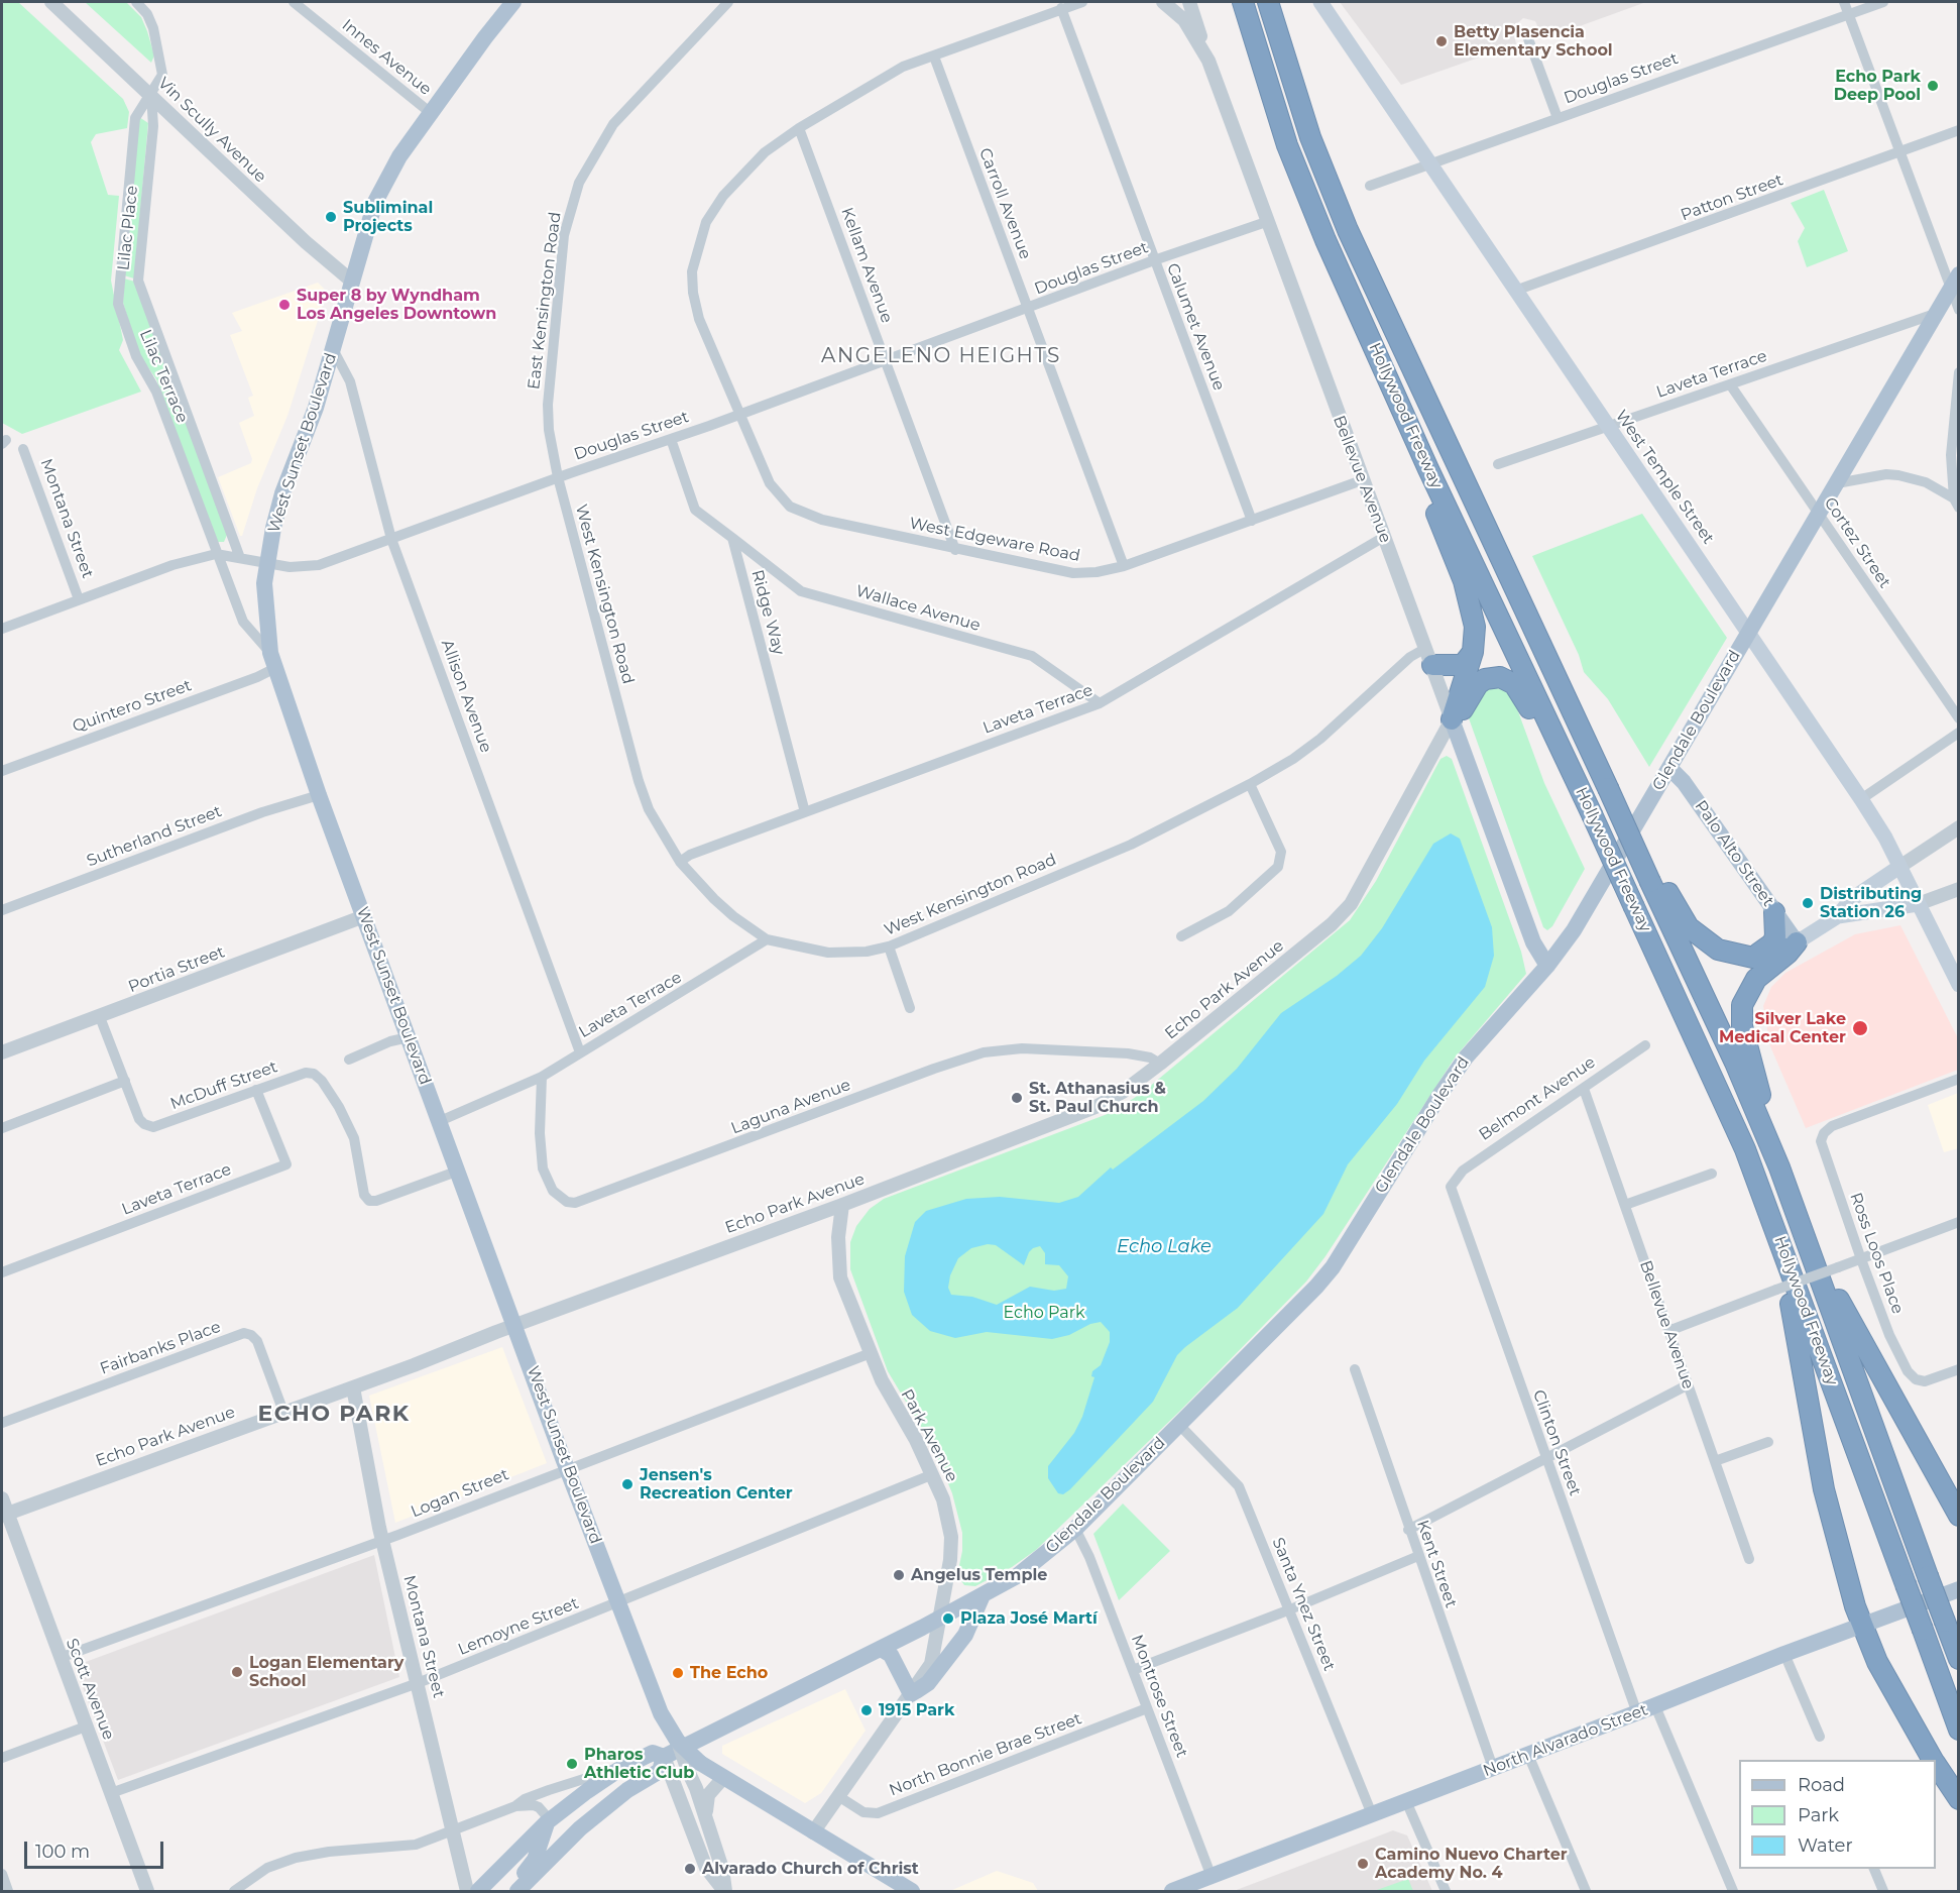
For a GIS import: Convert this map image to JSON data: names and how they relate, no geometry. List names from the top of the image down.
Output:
{
  "streets": {
    "highway": ["Hollywood Freeway"],
    "main road": [
      "West Sunset Boulevard",
      "West Temple Street",
      "Bellevue Avenue",
      "Glendale Boulevard",
      "Palo Alto Street",
      "North Alvarado Street"
    ],
    "street": [
      "Innes Avenue",
      "Douglas Street",
      "Vin Scully Avenue",
      "Patton Street",
      "Carroll Avenue",
      "Lilac Place",
      "Kellam Avenue",
      "East Kensington Road",
      "Calumet Avenue",
      "Laveta Terrace",
      "Lilac Terrace",
      "Montana Street",
      "West Edgeware Road",
      "Cortez Street",
      "West Kensington Road",
      "Wallace Avenue",
      "Ridge Way",
      "Allison Avenue",
      "Quintero Street",
      "Sutherland Street",
      "Portia Street",
      "Echo Park Avenue",
      "McDuff Street",
      "Belmont Avenue",
      "Laguna Avenue",
      "Ross Loos Place",
      "Fairbanks Place",
      "Park Avenue",
      "Clinton Street",
      "Logan Street",
      "Kent Street",
      "Santa Ynez Street",
      "Lemoyne Street",
      "Scott Avenue",
      "Montrose Street",
      "North Bonnie Brae Street"
    ]
  },
  "crossings": [
    ["Innes Avenue", "West Sunset Boulevard"],
    ["Douglas Street", "Carroll Avenue"],
    ["Douglas Street", "Lilac Place"],
    ["Douglas Street", "Kellam Avenue"],
    ["Douglas Street", "East Kensington Road"],
    ["Douglas Street", "Calumet Avenue"],
    ["Douglas Street", "Lilac Terrace"],
    ["Douglas Street", "West Sunset Boulevard"],
    ["Douglas Street", "West Temple Street"],
    ["Douglas Street", "Bellevue Avenue"],
    ["Douglas Street", "Montana Street"],
    ["Douglas Street", "West Edgeware Road"],
    ["Douglas Street", "West Kensington Road"],
    ["Douglas Street", "Allison Avenue"],
    ["Vin Scully Avenue", "Lilac Place"],
    ["Vin Scully Avenue", "Lilac Terrace"],
    ["Vin Scully Avenue", "West Sunset Boulevard"],
    ["Patton Street", "West Temple Street"],
    ["Carroll Avenue", "West Edgeware Road"],
    ["Lilac Place", "Lilac Terrace"],
    ["Kellam Avenue", "West Edgeware Road"],
    ["East Kensington Road", "West Kensington Road"],
    ["Calumet Avenue", "West Edgeware Road"],
    ["Laveta Terrace", "West Sunset Boulevard"],
    ["Laveta Terrace", "West Temple Street"],
    ["Laveta Terrace", "Bellevue Avenue"],
    ["Laveta Terrace", "Cortez Street"],
    ["Laveta Terrace", "West Kensington Road"],
    ["Laveta Terrace", "Wallace Avenue"],
    ["Laveta Terrace", "Ridge Way"],
    ["Laveta Terrace", "Allison Avenue"],
    ["Laveta Terrace", "Glendale Boulevard"],
    ["Laveta Terrace", "McDuff Street"],
    ["Laveta Terrace", "Laguna Avenue"],
    ["Lilac Terrace", "West Sunset Boulevard"],
    ["Lilac Terrace", "Quintero Street"],
    ["West Sunset Boulevard", "Allison Avenue"],
    ["West Sunset Boulevard", "Quintero Street"],
    ["West Sunset Boulevard", "Sutherland Street"],
    ["West Sunset Boulevard", "Portia Street"],
    ["West Sunset Boulevard", "Echo Park Avenue"],
    ["West Sunset Boulevard", "McDuff Street"],
    ["West Sunset Boulevard", "Park Avenue"],
    ["West Sunset Boulevard", "Logan Street"],
    ["West Sunset Boulevard", "Lemoyne Street"],
    ["West Temple Street", "Glendale Boulevard"],
    ["Bellevue Avenue", "West Edgeware Road"],
    ["Bellevue Avenue", "West Kensington Road"],
    ["Bellevue Avenue", "Glendale Boulevard"],
    ["Bellevue Avenue", "Echo Park Avenue"],
    ["Bellevue Avenue", "Belmont Avenue"],
    ["Montana Street", "Echo Park Avenue"],
    ["Montana Street", "Logan Street"],
    ["Montana Street", "Lemoyne Street"],
    ["Cortez Street", "Glendale Boulevard"],
    ["Wallace Avenue", "Ridge Way"],
    ["Glendale Boulevard", "Palo Alto Street"],
    ["Glendale Boulevard", "Park Avenue"],
    ["Glendale Boulevard", "Santa Ynez Street"],
    ["Glendale Boulevard", "Montrose Street"],
    ["Echo Park Avenue", "Laguna Avenue"],
    ["Echo Park Avenue", "Fairbanks Place"],
    ["Echo Park Avenue", "Park Avenue"],
    ["Echo Park Avenue", "Scott Avenue"],
    ["Belmont Avenue", "Clinton Street"],
    ["Park Avenue", "Logan Street"],
    ["Park Avenue", "Lemoyne Street"],
    ["Park Avenue", "North Bonnie Brae Street"],
    ["Clinton Street", "North Alvarado Street"],
    ["Logan Street", "Scott Avenue"],
    ["Kent Street", "North Alvarado Street"],
    ["Santa Ynez Street", "North Alvarado Street"],
    ["Lemoyne Street", "Scott Avenue"],
    ["Montrose Street", "North Alvarado Street"],
    ["Montrose Street", "North Bonnie Brae Street"]
  ],
  "districts": ["ANGELENO HEIGHTS", "ECHO PARK"],
  "water": ["Echo Lake"],
  "parks": ["Echo Park"],
  "places": [
    "Betty Plasencia Elementary School",
    "Echo Park Deep Pool",
    "Subliminal Projects",
    "Super 8 by Wyndham Los Angeles Downtown",
    "Distributing Station 26",
    "Silver Lake Medical Center",
    "St. Athanasius & St. Paul Church",
    "Jensen's Recreation Center",
    "Angelus Temple",
    "Plaza José Martí",
    "Logan Elementary School",
    "The Echo",
    "1915 Park",
    "Pharos Athletic Club",
    "Camino Nuevo Charter Academy No. 4",
    "Alvarado Church of Christ"
  ],
  "legend": ["Road", "Park", "Water"],
  "scale_bar": "100 m"
}
